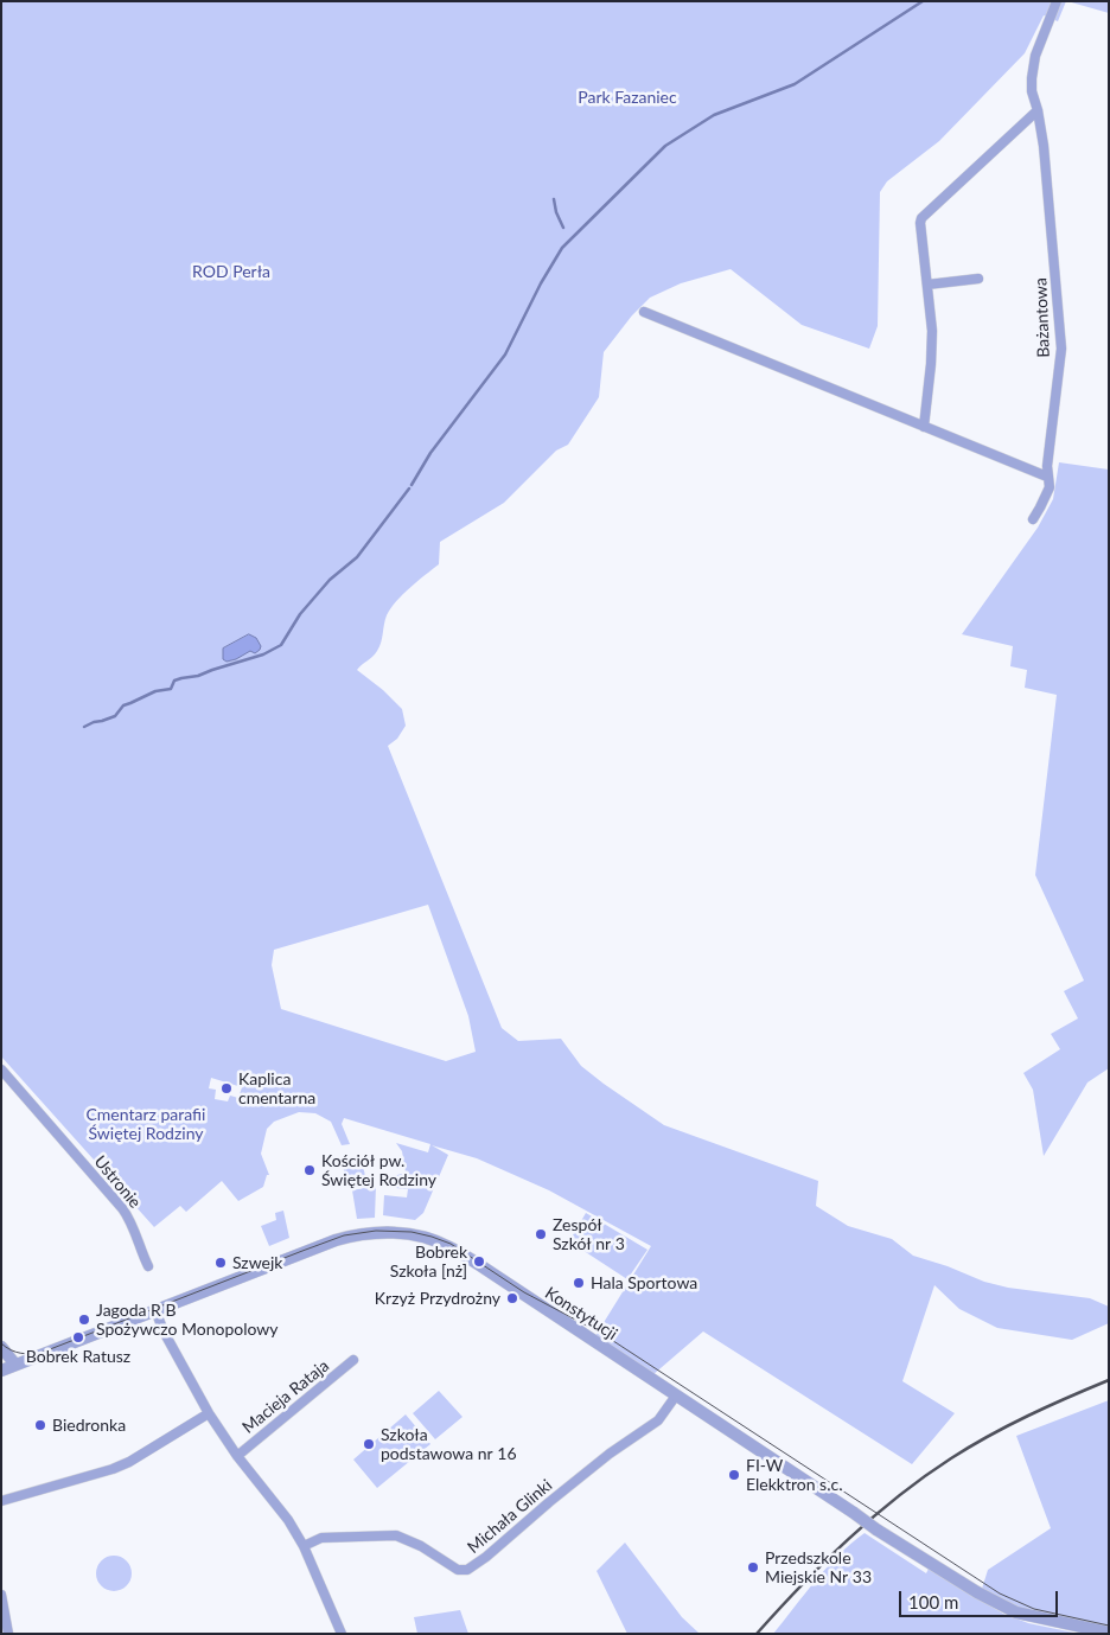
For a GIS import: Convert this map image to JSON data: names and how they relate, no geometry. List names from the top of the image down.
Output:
{
  "streets": {
    "street": [
      "Bażantowa",
      "Ustronie",
      "Konstytucji",
      "Macieja Rataja",
      "Michała Glinki"
    ]
  },
  "crossings": [
    ["Konstytucji", "Michała Glinki"]
  ],
  "parks": ["Park Fazaniec", "ROD Perła", "Cmentarz parafii Świętej Rodziny"],
  "places": [
    "Kaplica cmentarna",
    "Kościół pw. Świętej Rodziny",
    "Zespół Szkół nr 3",
    "Bobrek Szkoła [nż]",
    "Szwejk",
    "Hala Sportowa",
    "Krzyż Przydrożny",
    "Jagoda R B Spożywczo Monopolowy",
    "Bobrek Ratusz",
    "Biedronka",
    "Szkoła podstawowa nr 16",
    "FI-W Elekktron s.c.",
    "Przedszkole Miejskie Nr 33"
  ],
  "scale_bar": "100 m"
}
